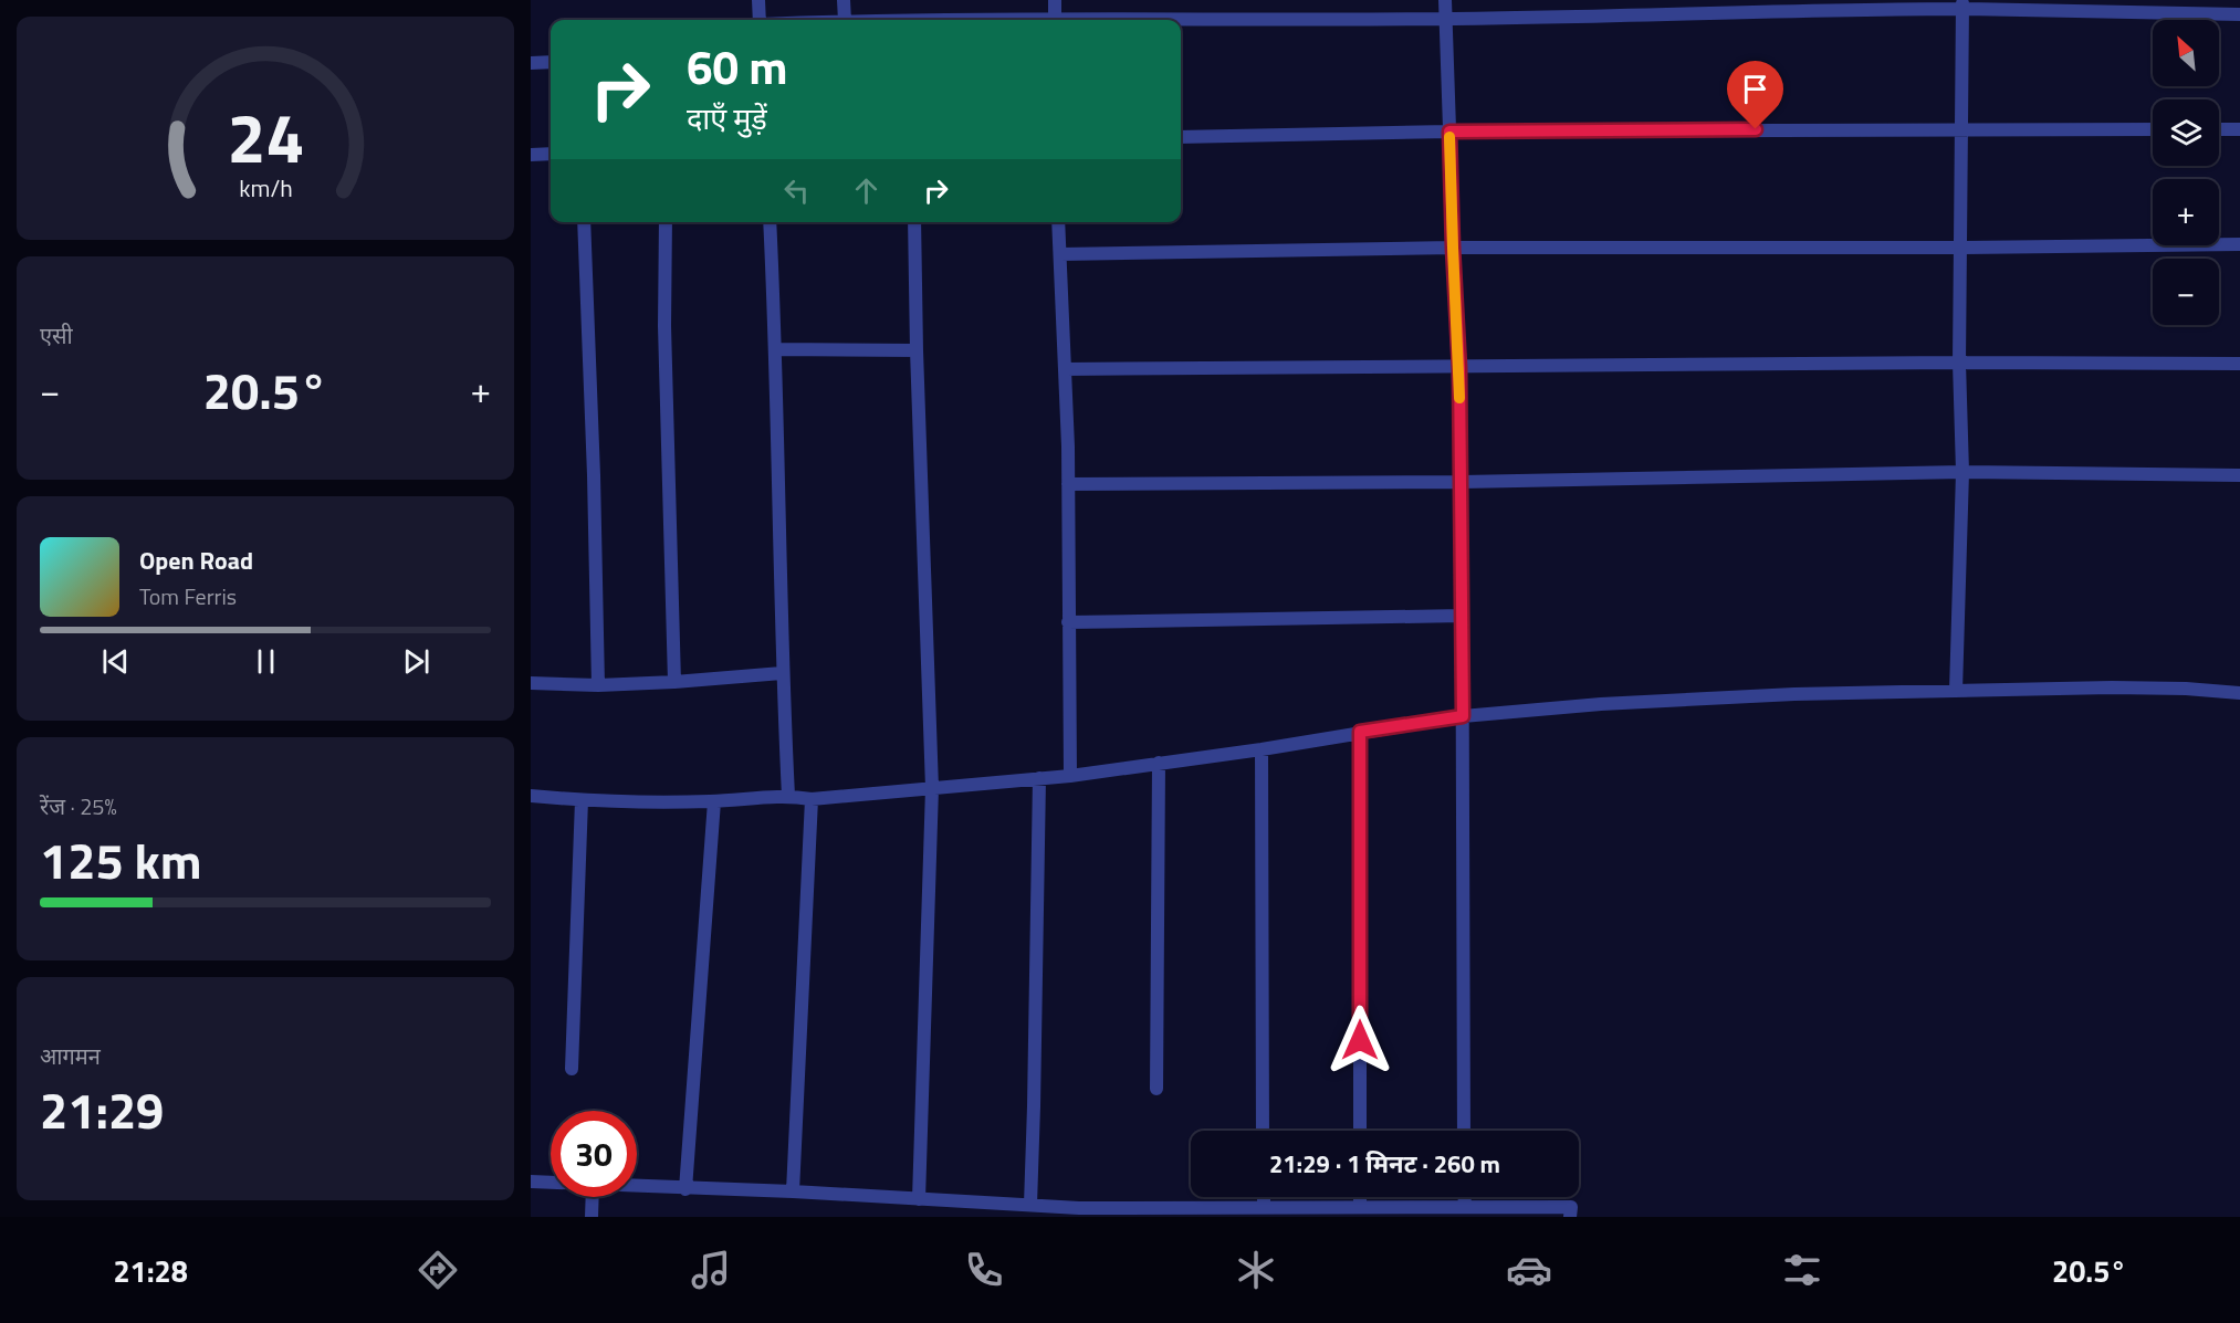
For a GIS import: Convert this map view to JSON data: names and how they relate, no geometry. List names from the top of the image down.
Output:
{
  "north": "top left",
  "page": {
    "map_buttons": ["+", "−"],
    "turn": ["60 m", "दाएँ मुड़ें"],
    "tile": [
      "एसी",
      ["रेंज · 25%", "125 km"],
      ["आगमन", "21:29"]
    ],
    "heat": ["−", "20.5°", "+"],
    "song": ["Open Road", "Tom Ferris"],
    "limit": "30",
    "trip": "21:29 · 1 मिनट · 260 m",
    "tabs": ["21:28", "20.5°"],
    "gauge": ["24", "km/h"]
  }
}
